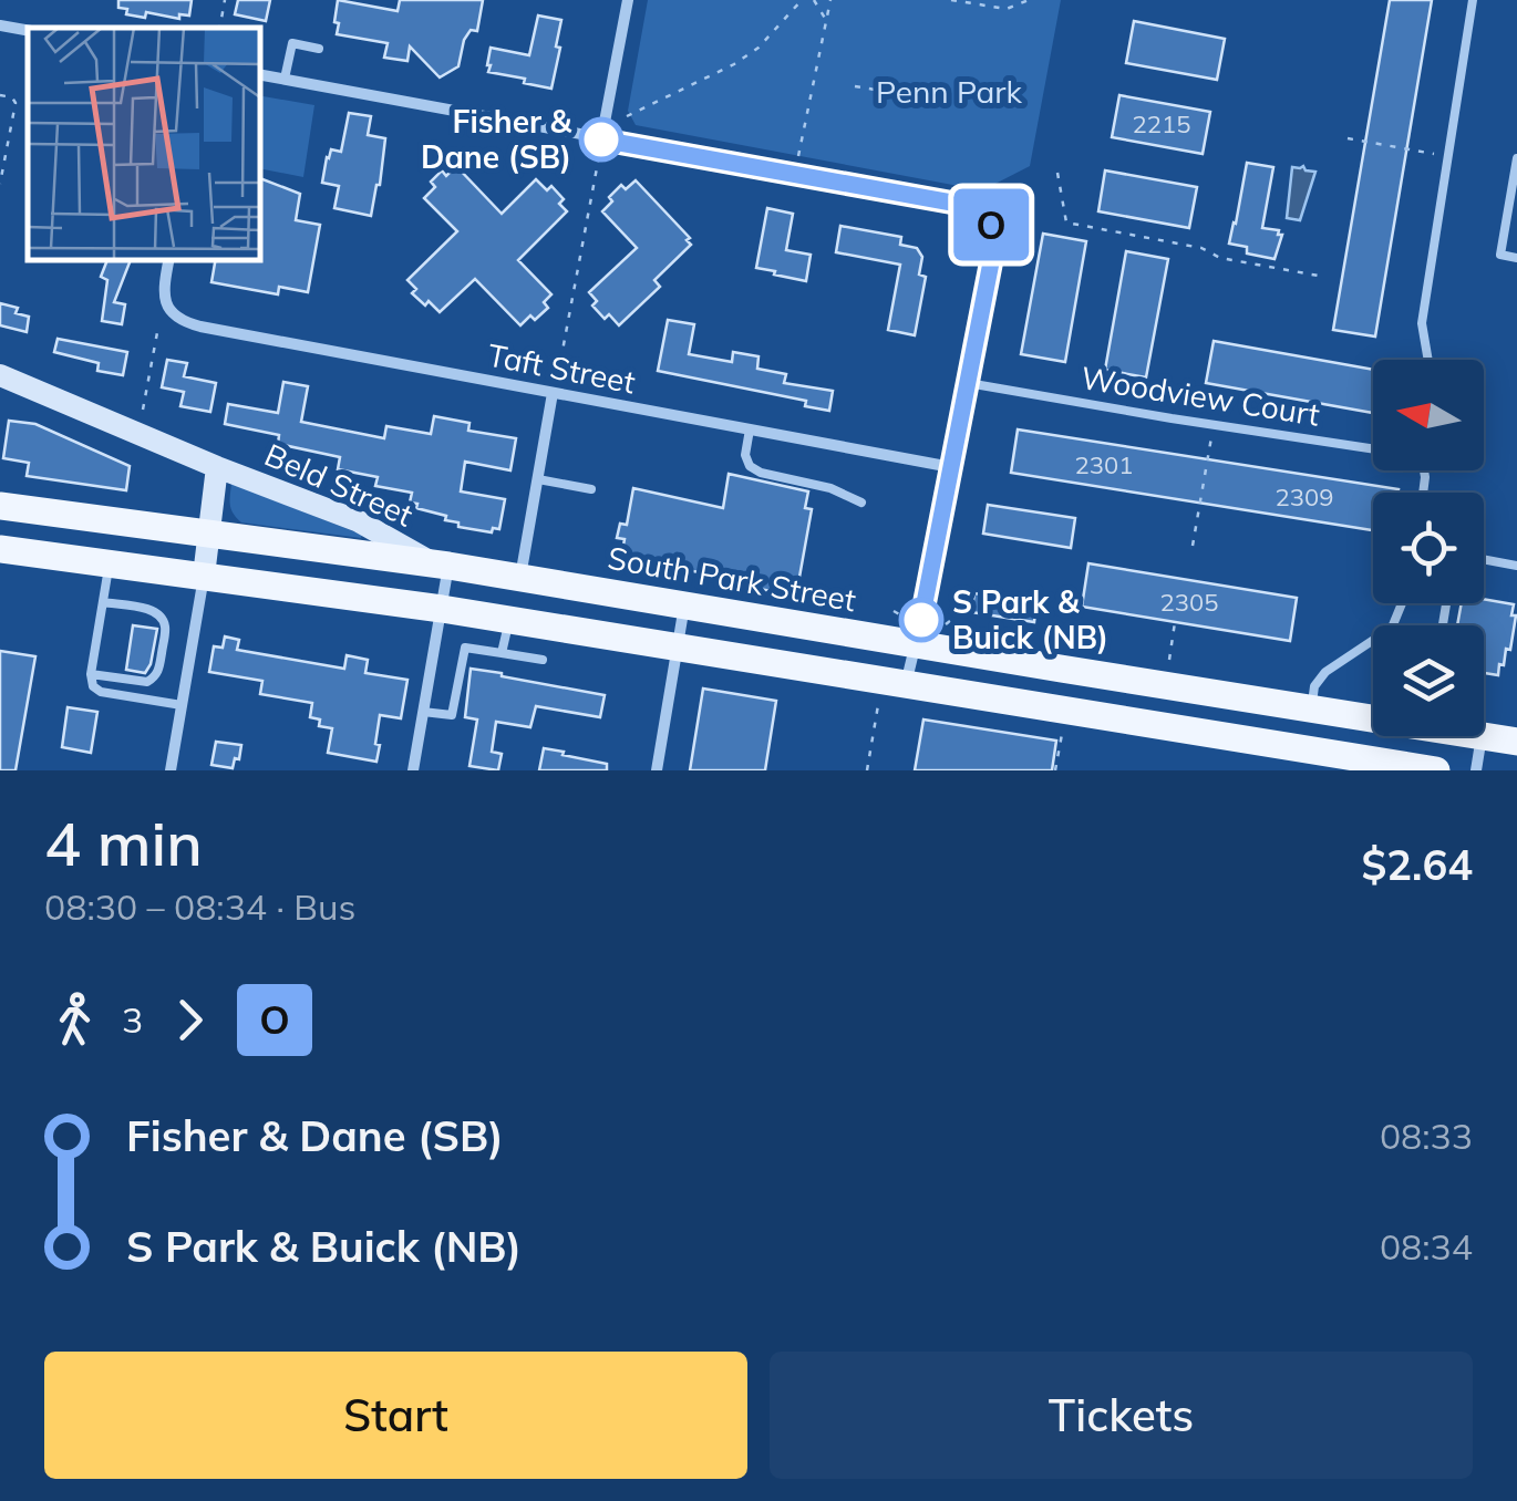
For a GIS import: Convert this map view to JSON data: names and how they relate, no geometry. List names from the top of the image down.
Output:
{
  "streets": {
    "main road": ["South Park Street"],
    "street": ["Taft Street", "Beld Street"],
    "lane": ["Woodview Court"]
  },
  "crossings": [
    ["Beld Street", "South Park Street"]
  ],
  "parks": ["Penn Park"],
  "places": ["Fisher & Dane (SB)", "S Park & Buick (NB)"],
  "lines": ["bus line O"],
  "house_numbers": [
    "2215",
    "2301",
    "2309",
    "2305"
  ],
  "north": "left",
  "page": {
    "on_map": "O",
    "heading": ["4 min", "08:30 – 08:34 · Bus", "$2.64"],
    "legs": ["3", "O"],
    "list": [
      {
        "name": "Fisher & Dane (SB)",
        "value": "08:33"
      },
      {
        "name": "S Park & Buick (NB)",
        "value": "08:34"
      }
    ],
    "buttons": ["Start", "Tickets"]
  }
}
